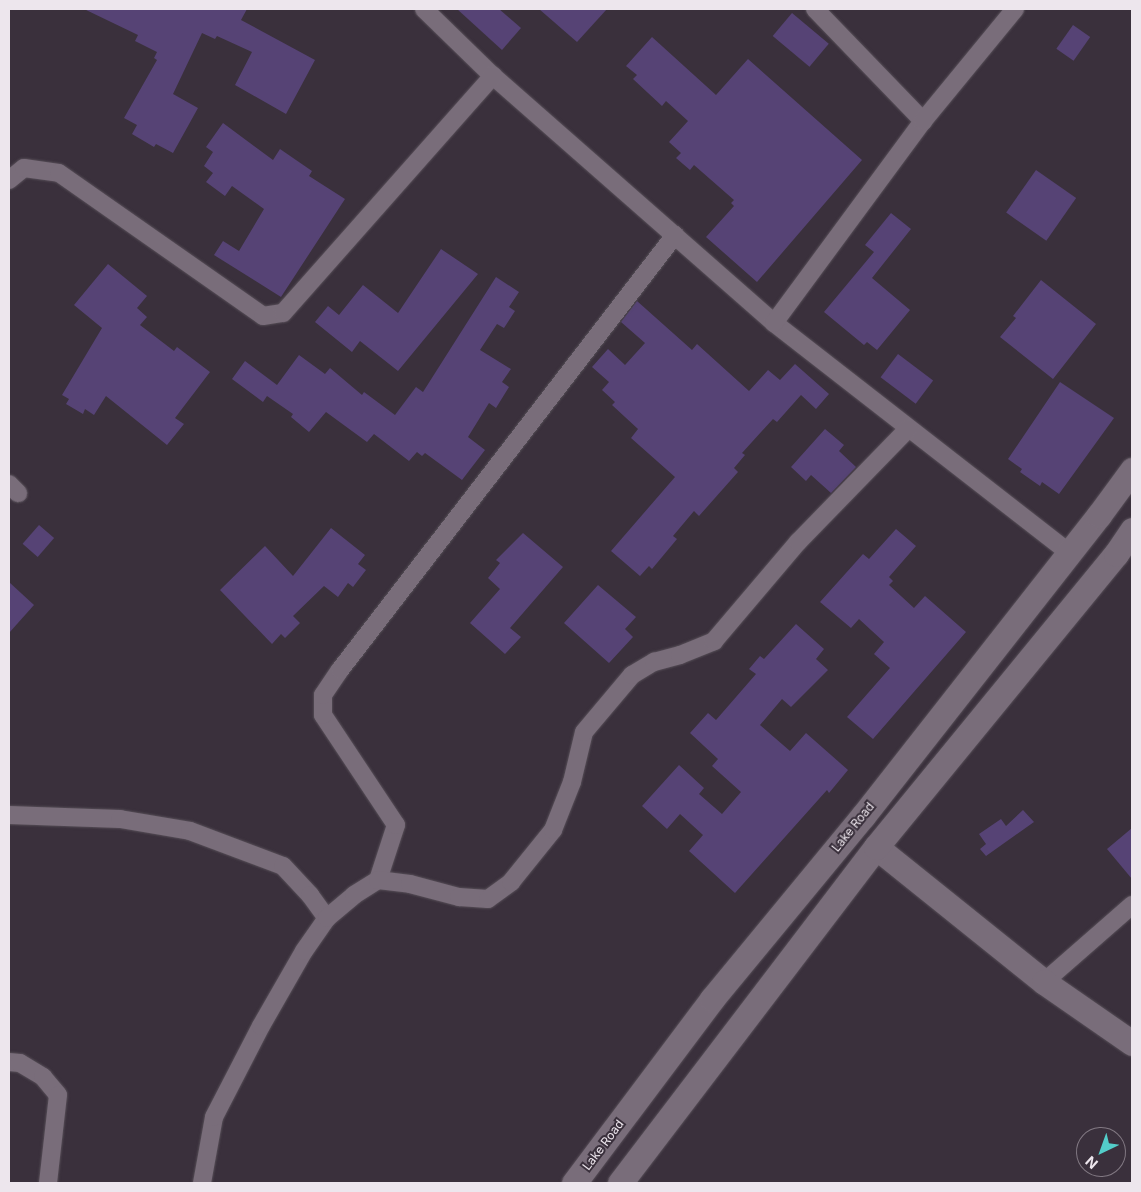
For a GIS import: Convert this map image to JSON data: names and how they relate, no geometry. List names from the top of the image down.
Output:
{
  "streets": {
    "main road": ["Lake Road"]
  },
  "north": "bottom left"
}
